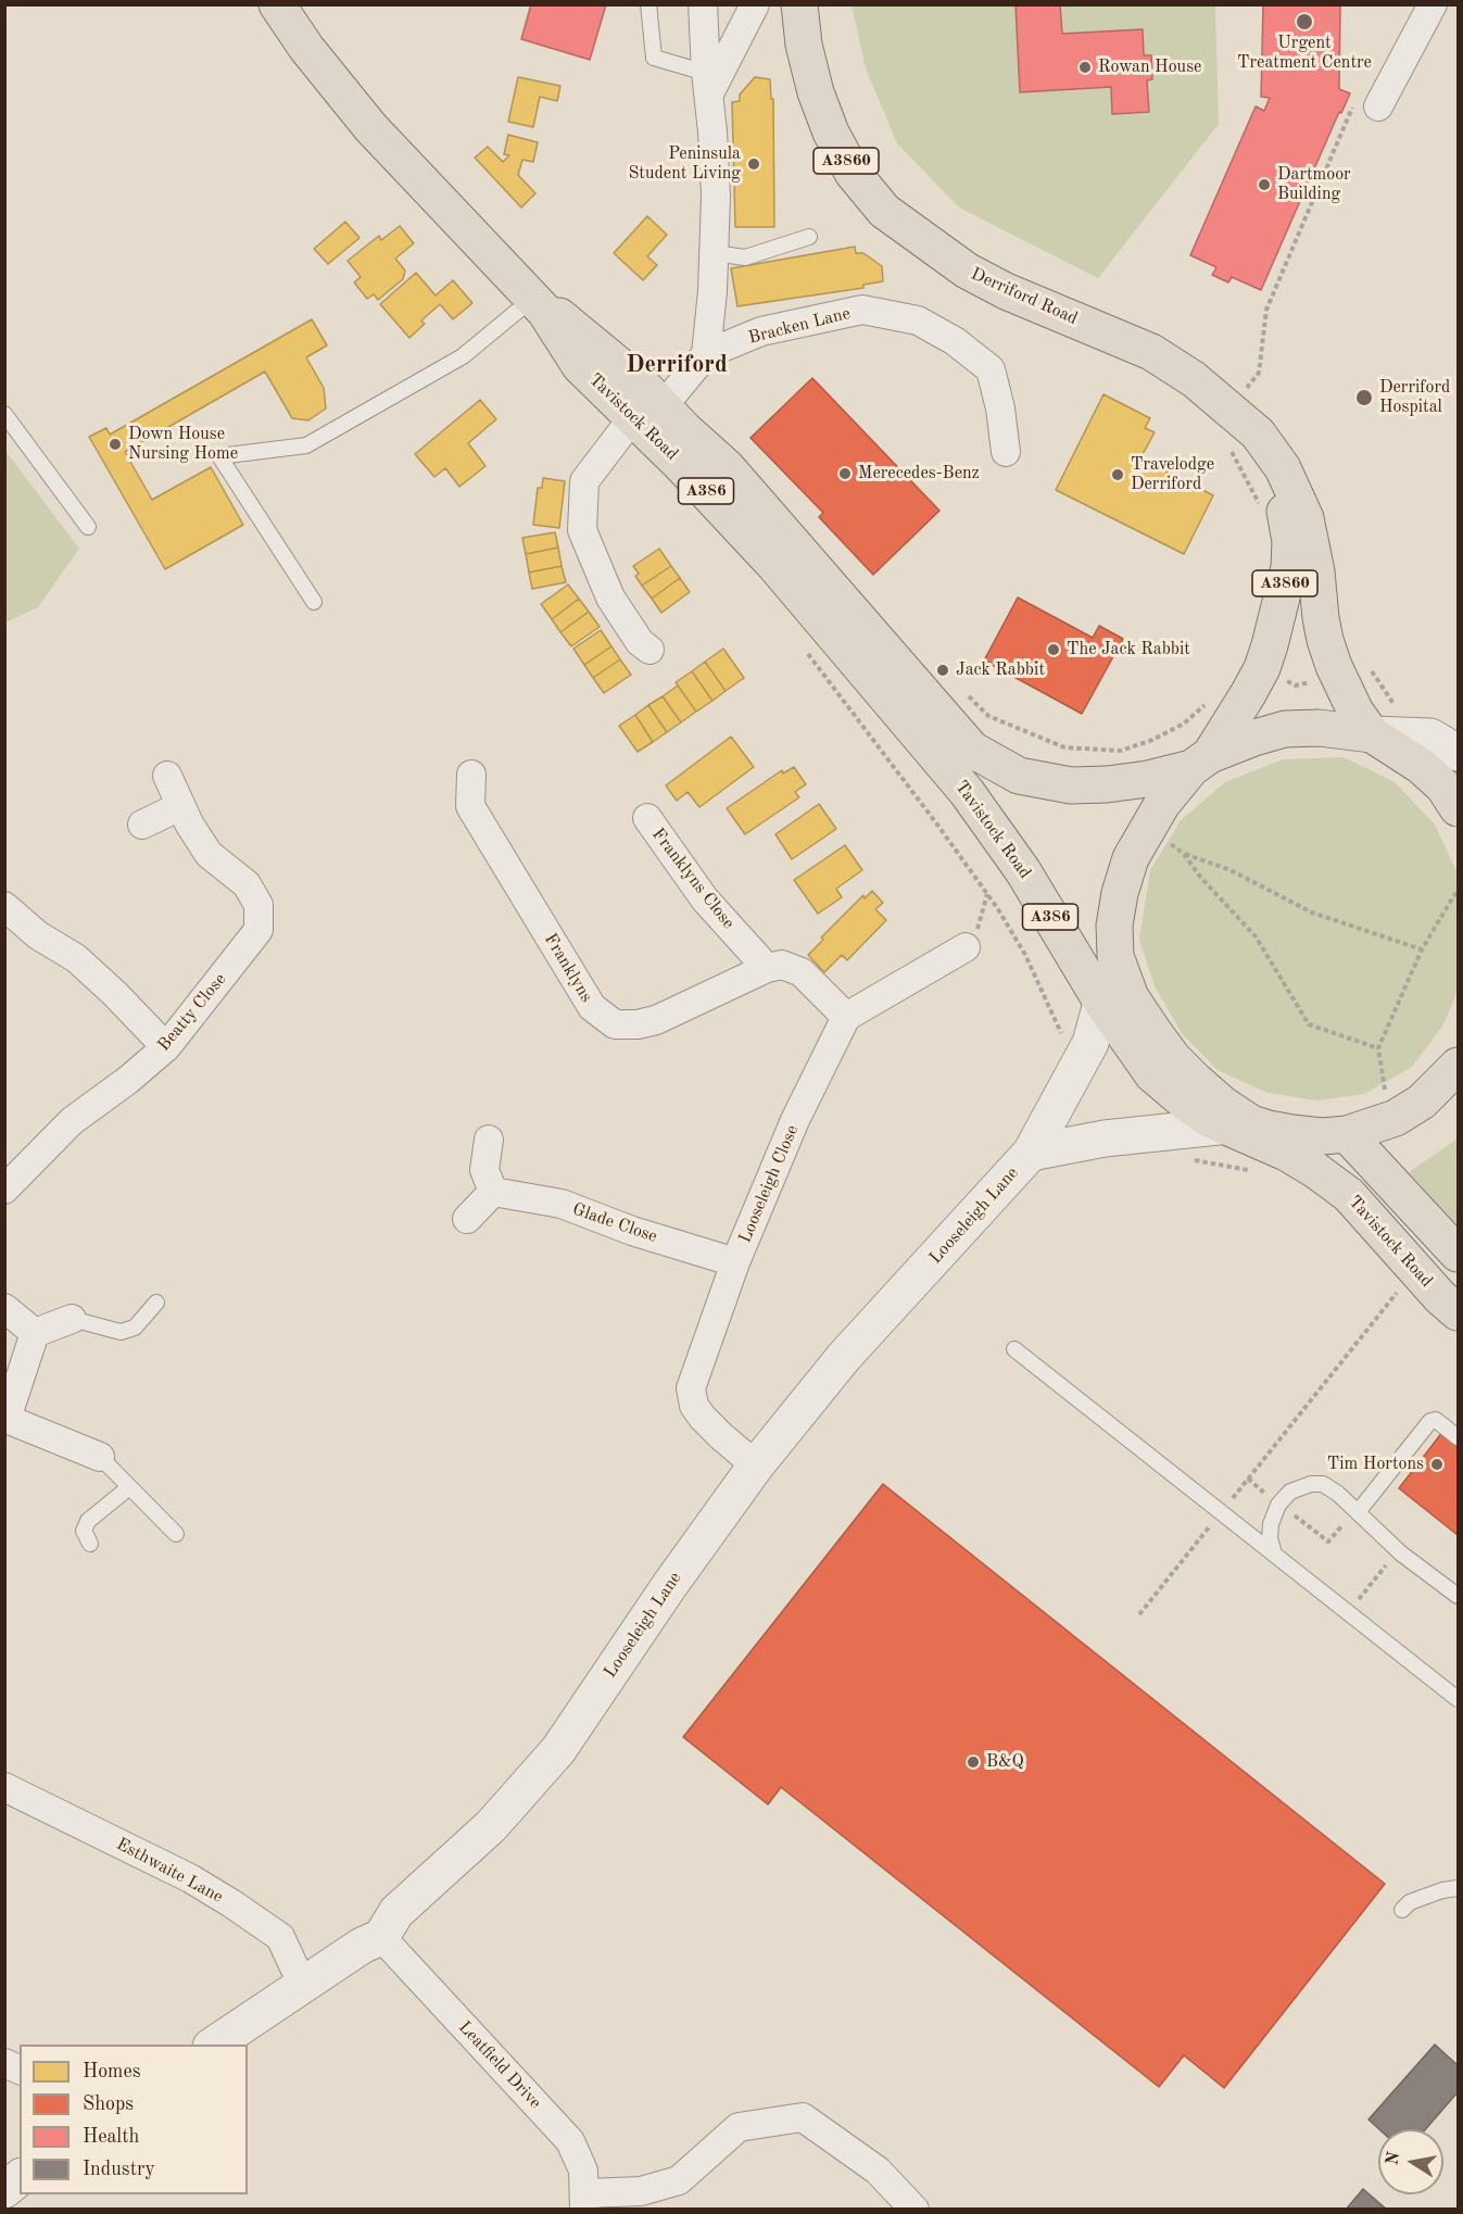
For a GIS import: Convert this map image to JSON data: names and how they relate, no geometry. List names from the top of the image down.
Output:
{
  "streets": {
    "main road": [
      "A3860",
      "Derriford Road",
      "Tavistock Road",
      "A386"
    ],
    "street": [
      "Bracken Lane",
      "Franklyns Close",
      "Franklyns",
      "Beatty Close",
      "Looseleigh Close",
      "Looseleigh Lane",
      "Glade Close",
      "Esthwaite Lane",
      "Leatfield Drive"
    ]
  },
  "crossings": [
    ["Derriford Road", "Tavistock Road"],
    ["Derriford Road", "Looseleigh Lane"],
    ["Tavistock Road", "Looseleigh Lane"],
    ["Franklyns Close", "Franklyns"],
    ["Looseleigh Close", "Looseleigh Lane"],
    ["Looseleigh Close", "Glade Close"],
    ["Looseleigh Lane", "Esthwaite Lane"],
    ["Looseleigh Lane", "Leatfield Drive"]
  ],
  "districts": ["Derriford"],
  "places": [
    "Urgent Treatment Centre",
    "Rowan House",
    "Peninsula Student Living",
    "Dartmoor Building",
    "Derriford Hospital",
    "Down House Nursing Home",
    "Merecedes-Benz",
    "Travelodge Derriford",
    "The Jack Rabbit",
    "Jack Rabbit",
    "Tim Hortons",
    "B&Q"
  ],
  "legend": [
    "Homes",
    "Shops",
    "Health",
    "Industry"
  ],
  "north": "left"
}
